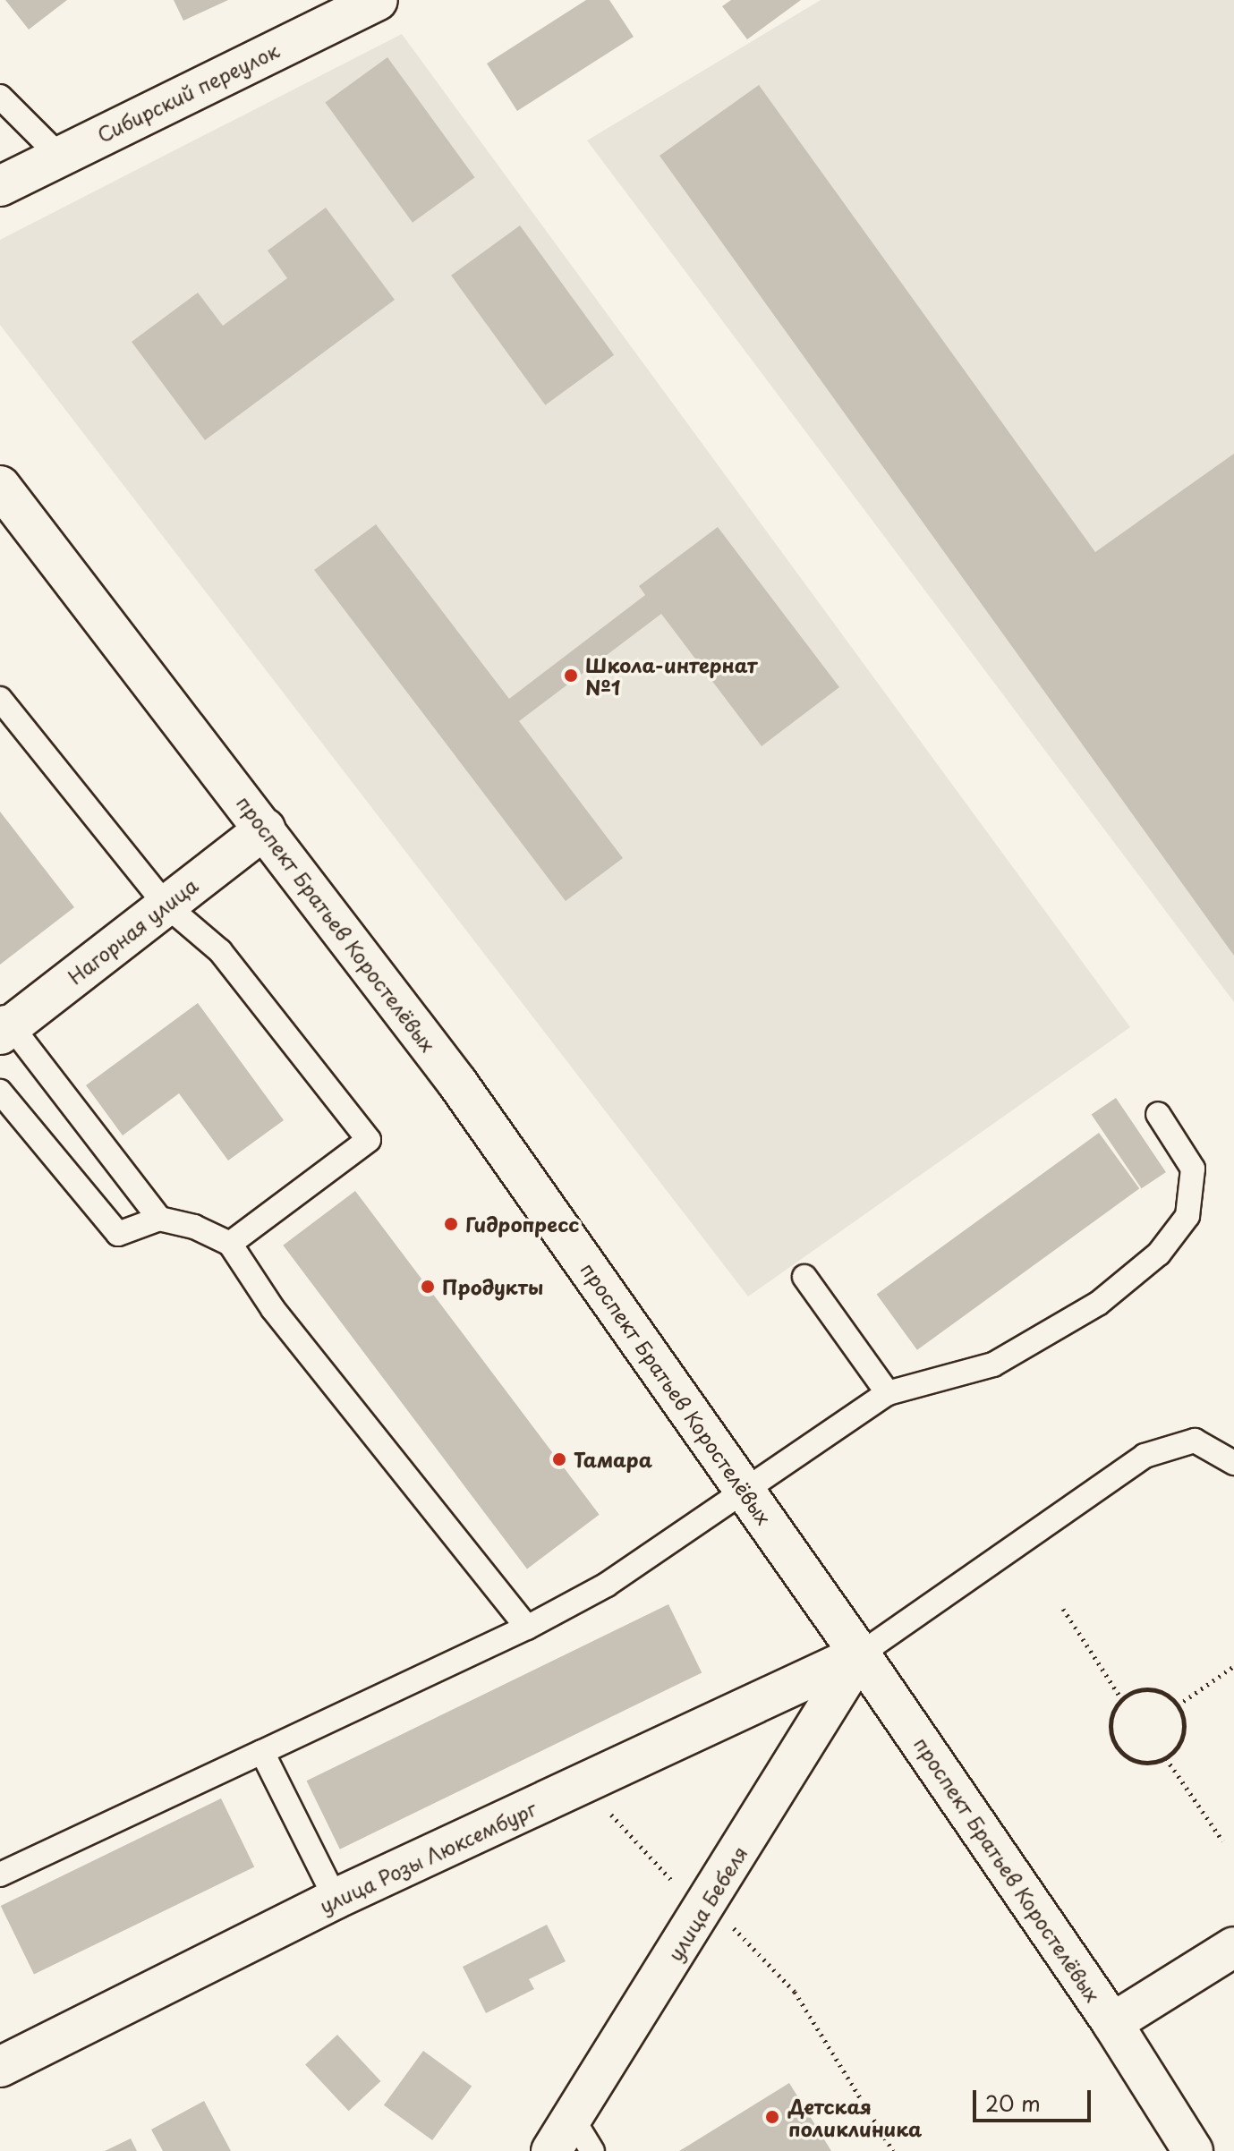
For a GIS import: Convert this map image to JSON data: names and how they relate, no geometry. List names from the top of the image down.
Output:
{
  "streets": {
    "street": [
      "Сибирский переулок",
      "проспект Братьев Коростелёвых",
      "Нагорная улица",
      "улица Розы Люксембург",
      "улица Бебеля"
    ]
  },
  "crossings": [
    ["проспект Братьев Коростелёвых", "Нагорная улица"],
    ["проспект Братьев Коростелёвых", "улица Розы Люксембург"],
    ["проспект Братьев Коростелёвых", "улица Бебеля"],
    ["улица Розы Люксембург", "улица Бебеля"]
  ],
  "places": [
    "Школа-интернат №1",
    "Гидропресс",
    "Продукты",
    "Тамара",
    "Детская поликлиника"
  ],
  "scale_bar": "20 m"
}
